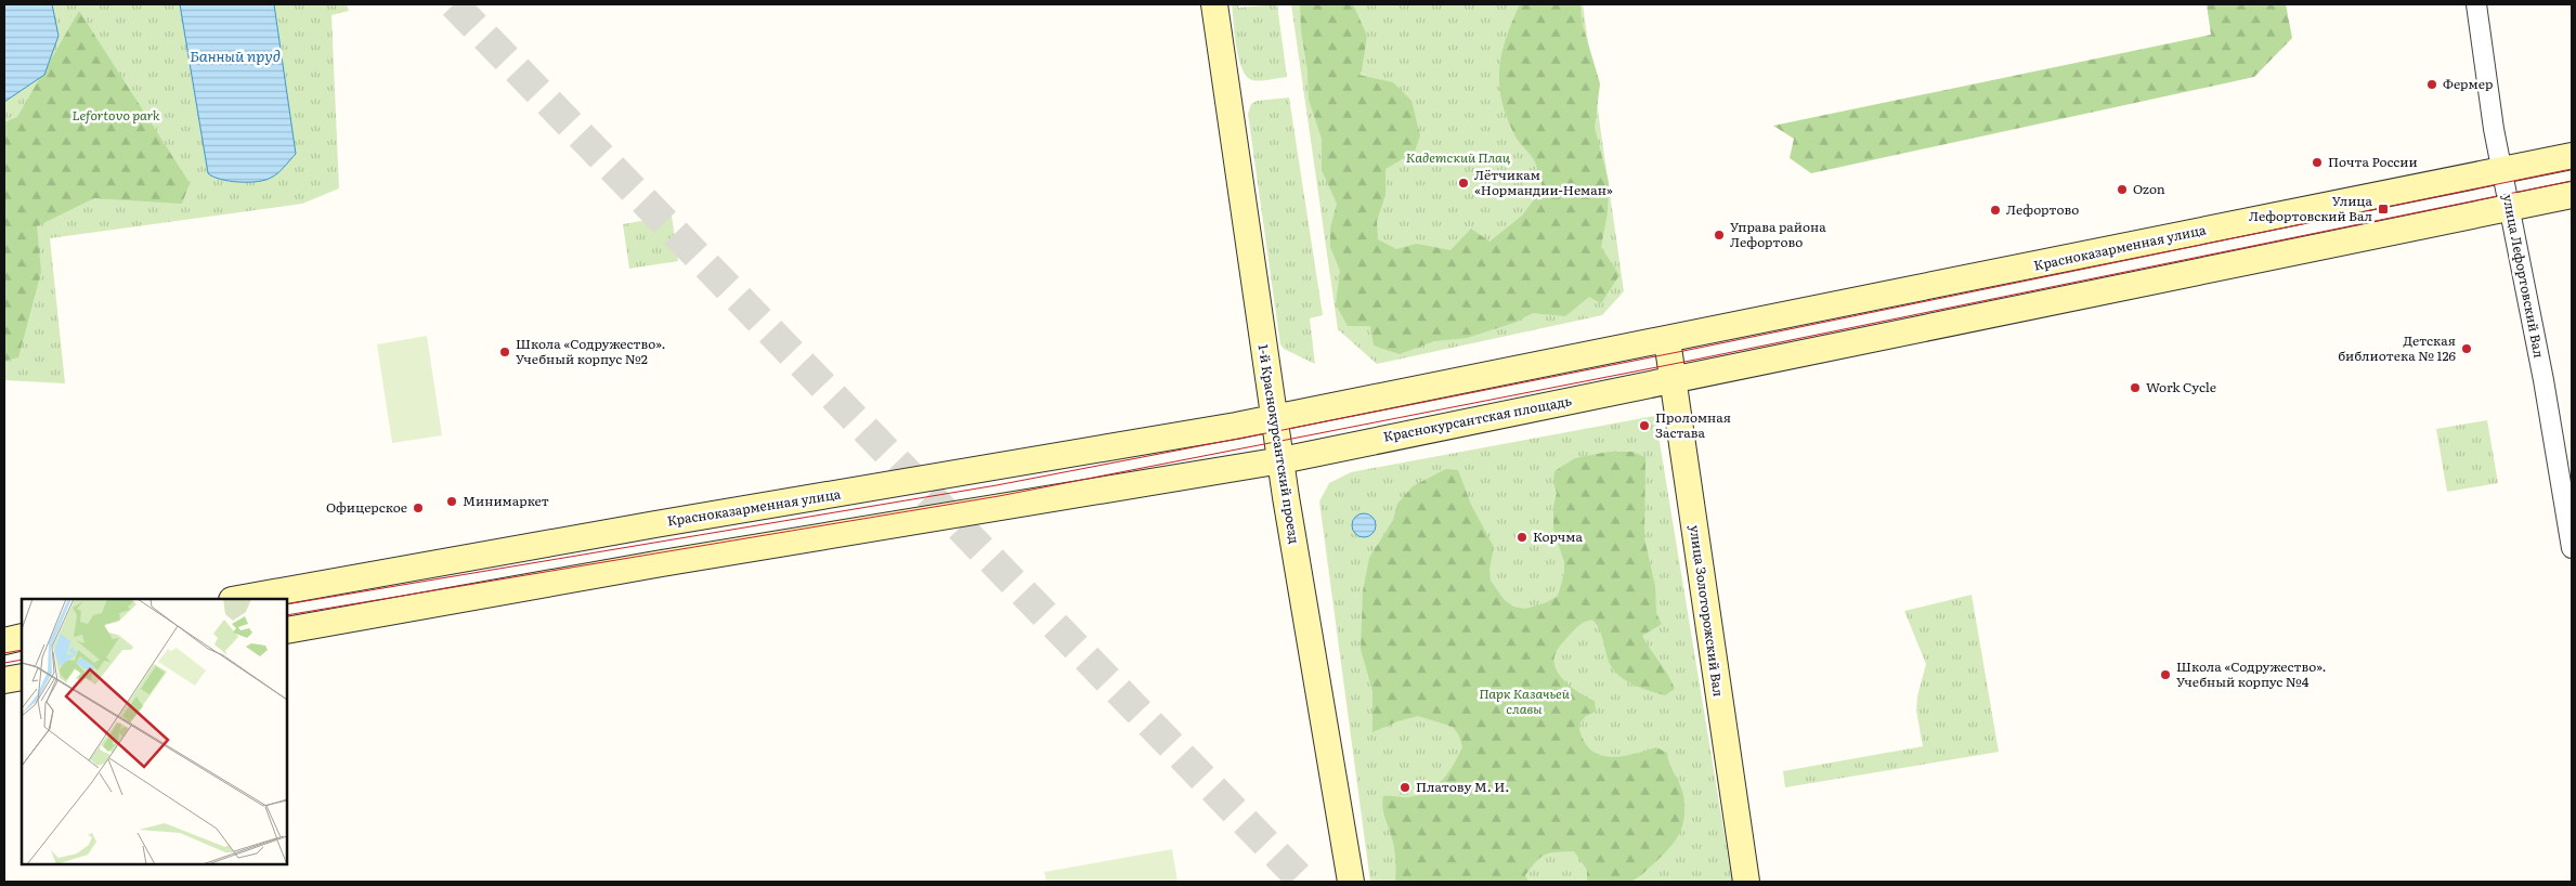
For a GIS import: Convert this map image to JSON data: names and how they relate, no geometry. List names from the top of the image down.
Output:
{
  "streets": {
    "main road": [
      "Красноказарменная улица",
      "Краснокурсантская площадь",
      "1-й Краснокурсантский проезд",
      "улица Золоторожский Вал"
    ],
    "street": ["улица Лефортовский Вал"]
  },
  "crossings": [
    ["Красноказарменная улица", "улица Лефортовский Вал"],
    ["Красноказарменная улица", "1-й Краснокурсантский проезд"],
    ["Красноказарменная улица", "улица Золоторожский Вал"],
    ["Краснокурсантская площадь", "1-й Краснокурсантский проезд"],
    ["Краснокурсантская площадь", "улица Золоторожский Вал"]
  ],
  "water": ["Банный пруд"],
  "parks": ["Lefortovo park", "Кадетский Плац", "Парк Казачьей славы"],
  "places": {
    "other": [
      "Фермер",
      "Почта России",
      "Лётчикам «Нормандии-Неман»",
      "Ozon",
      "Лефортово",
      "Управа района Лефортово",
      "Детская библиотека № 126",
      "Школа «Содружество». Учебный корпус №2",
      "Work Cycle",
      "Проломная Застава",
      "Минимаркет",
      "Офицерское",
      "Корчма",
      "Школа «Содружество». Учебный корпус №4",
      "Платову М. И."
    ],
    "transit": ["Улица Лефортовский Вал"]
  }
}
